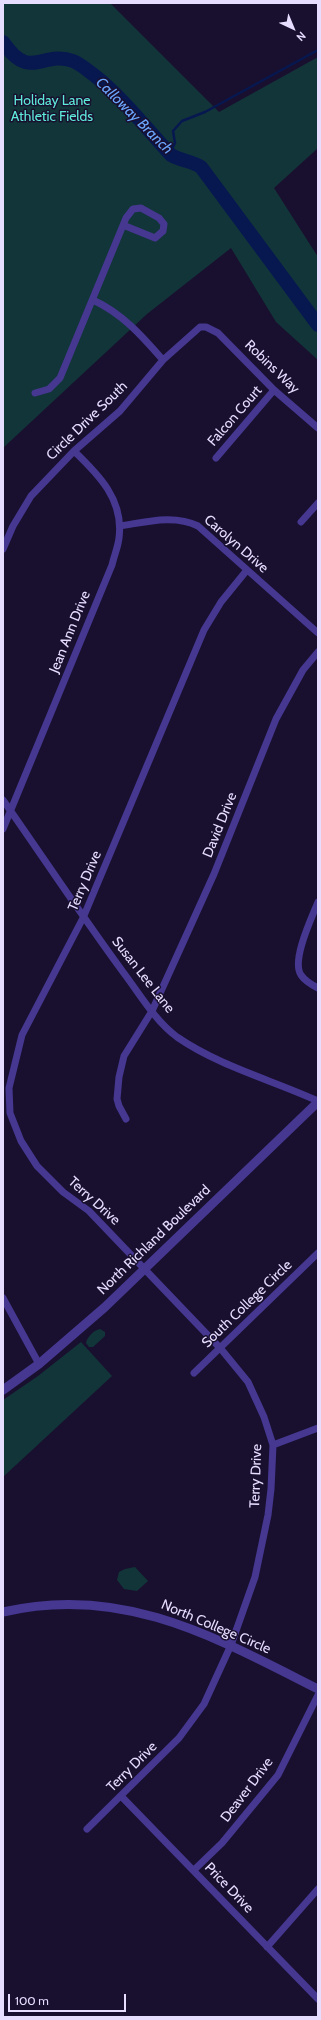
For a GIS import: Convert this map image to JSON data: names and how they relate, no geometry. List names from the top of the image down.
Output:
{
  "streets": {
    "street": [
      "Robins Way",
      "Falcon Court",
      "Circle Drive South",
      "Carolyn Drive",
      "Jean Ann Drive",
      "David Drive",
      "Terry Drive",
      "Susan Lee Lane",
      "North Richland Boulevard",
      "South College Circle",
      "North College Circle",
      "Deaver Drive",
      "Price Drive"
    ]
  },
  "crossings": [
    ["Robins Way", "Falcon Court"],
    ["Robins Way", "Circle Drive South"],
    ["Circle Drive South", "Jean Ann Drive"],
    ["Carolyn Drive", "Jean Ann Drive"],
    ["Carolyn Drive", "Terry Drive"],
    ["Jean Ann Drive", "Susan Lee Lane"],
    ["David Drive", "Susan Lee Lane"],
    ["Terry Drive", "Susan Lee Lane"],
    ["Terry Drive", "North Richland Boulevard"],
    ["Terry Drive", "South College Circle"],
    ["Terry Drive", "North College Circle"],
    ["Terry Drive", "Price Drive"],
    ["Susan Lee Lane", "North Richland Boulevard"],
    ["Deaver Drive", "Price Drive"]
  ],
  "water": ["Calloway Branch"],
  "parks": ["Holiday Lane Athletic Fields"],
  "scale_bar": "100 m",
  "north": "bottom right"
}
